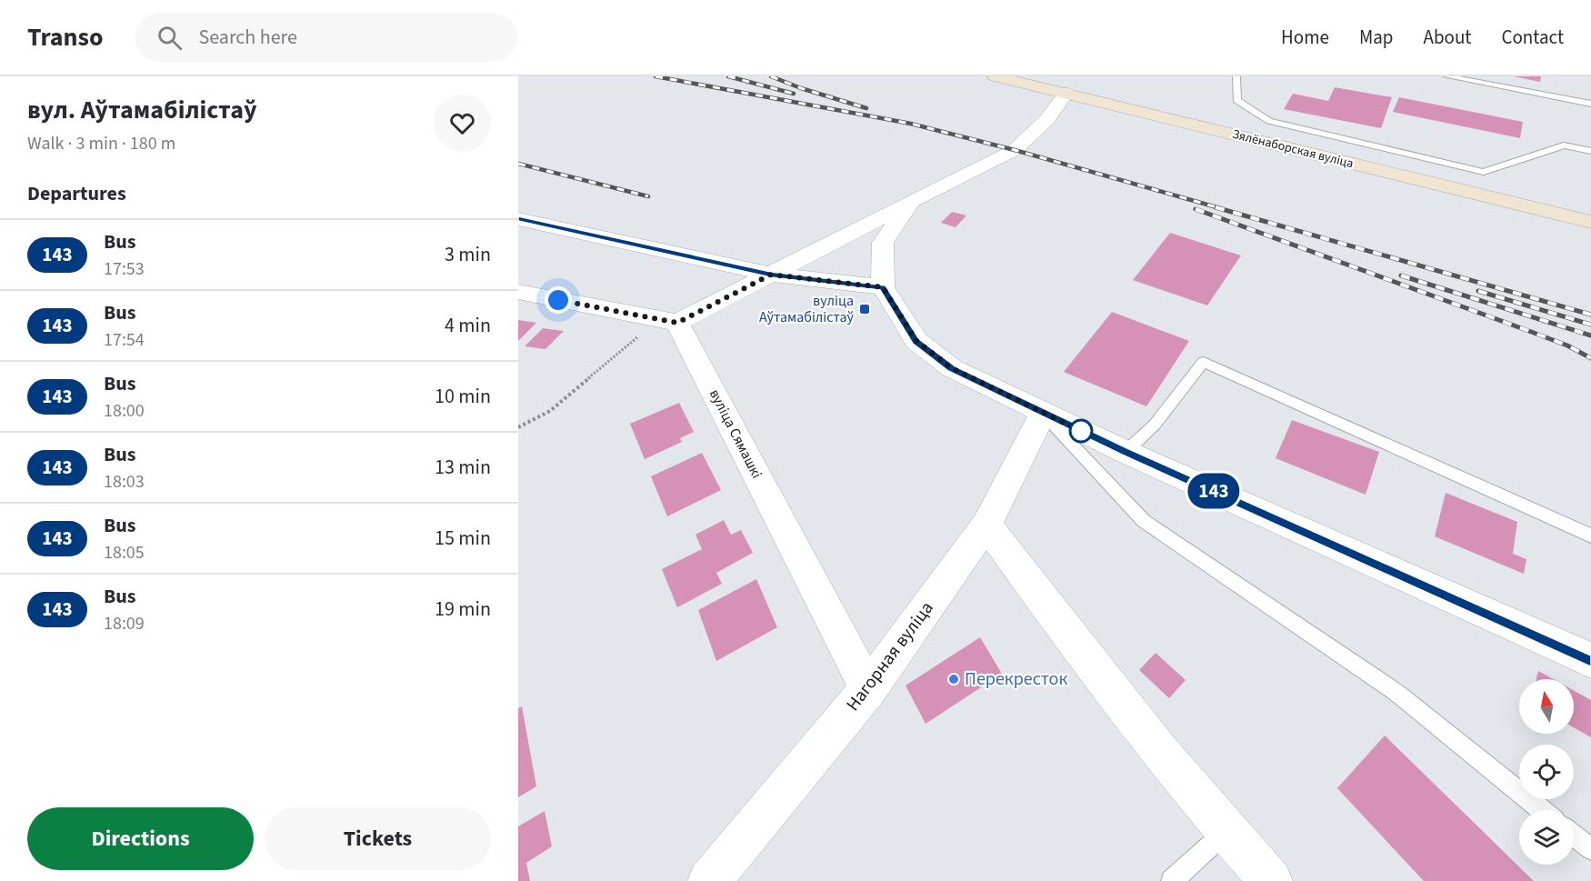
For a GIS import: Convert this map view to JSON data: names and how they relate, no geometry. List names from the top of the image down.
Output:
{
  "streets": {
    "main road": ["Зялёнаборская вуліца"],
    "street": ["вуліца Сямашкі", "Нагорная вуліца"]
  },
  "crossings": [
    ["вуліца Сямашкі", "Нагорная вуліца"]
  ],
  "places": {
    "transit": ["вуліца Аўтамабілістаў"],
    "other": ["Перекресток"]
  },
  "lines": ["bus line 143"],
  "north": "top",
  "page": {
    "header": "Transo",
    "search": "Search here",
    "nav": [
      "Home",
      "Map",
      "About",
      "Contact"
    ],
    "heading": [
      ["вул. Аўтамабілістаў", "Walk · 3 min · 180 m"],
      "Departures"
    ],
    "on_map": "143",
    "list": [
      {
        "mark": "143",
        "name": "Bus",
        "note": "17:53",
        "value": "3 min"
      },
      {
        "mark": "143",
        "name": "Bus",
        "note": "17:54",
        "value": "4 min"
      },
      {
        "mark": "143",
        "name": "Bus",
        "note": "18:00",
        "value": "10 min"
      },
      {
        "mark": "143",
        "name": "Bus",
        "note": "18:03",
        "value": "13 min"
      },
      {
        "mark": "143",
        "name": "Bus",
        "note": "18:05",
        "value": "15 min"
      },
      {
        "mark": "143",
        "name": "Bus",
        "note": "18:09",
        "value": "19 min"
      }
    ],
    "buttons": ["Directions", "Tickets"]
  }
}
